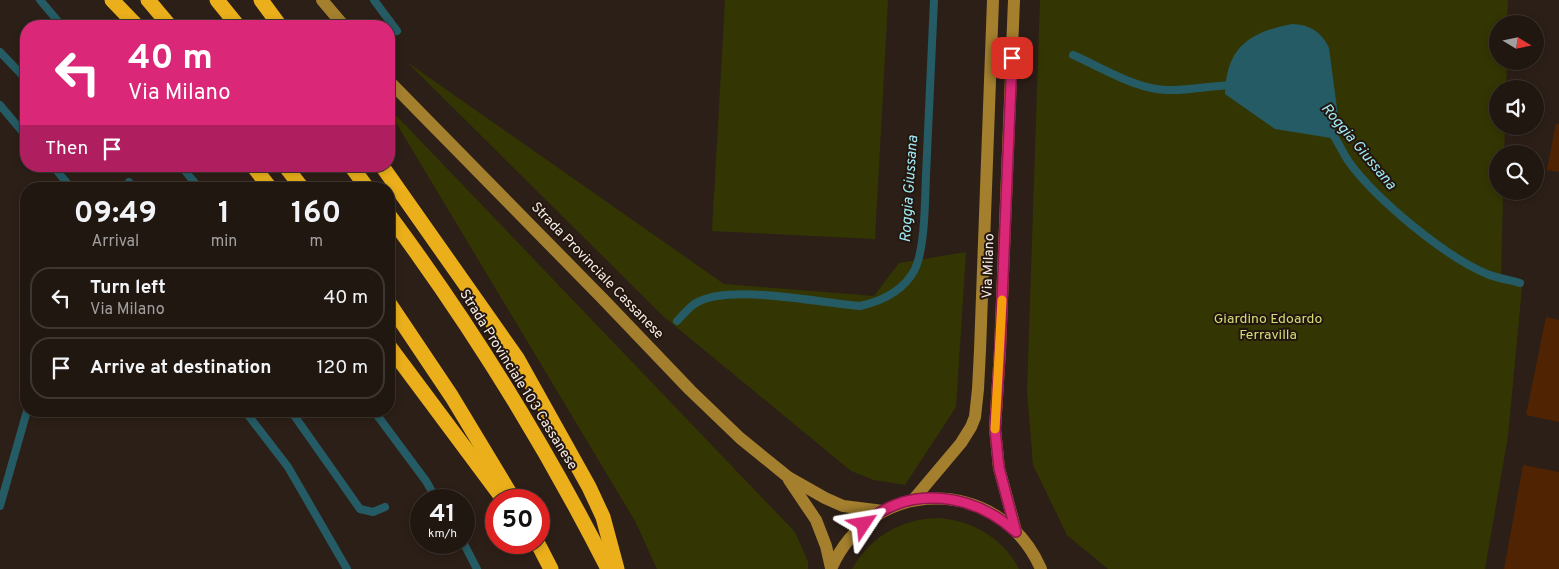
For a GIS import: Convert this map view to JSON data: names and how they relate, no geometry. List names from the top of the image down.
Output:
{
  "streets": {
    "highway": ["Strada Provinciale 103 Cassanese"],
    "main road": ["Via Milano", "Strada Provinciale Cassanese"]
  },
  "crossings": [
    ["Via Milano", "Strada Provinciale Cassanese"]
  ],
  "water": ["Roggia Giussana"],
  "parks": ["Giardino Edoardo Ferravilla"],
  "north": "right",
  "page": {
    "turn": ["40 m", "Via Milano"],
    "then": "Then",
    "eta": [
      "09:49",
      "Arrival",
      "1",
      "min",
      "160",
      "m"
    ],
    "list": [
      {
        "name": "Turn left",
        "note": "Via Milano",
        "value": "40 m"
      },
      {
        "name": "Arrive at destination",
        "value": "120 m"
      }
    ],
    "speed": "41 km/h",
    "limit": "50"
  }
}
